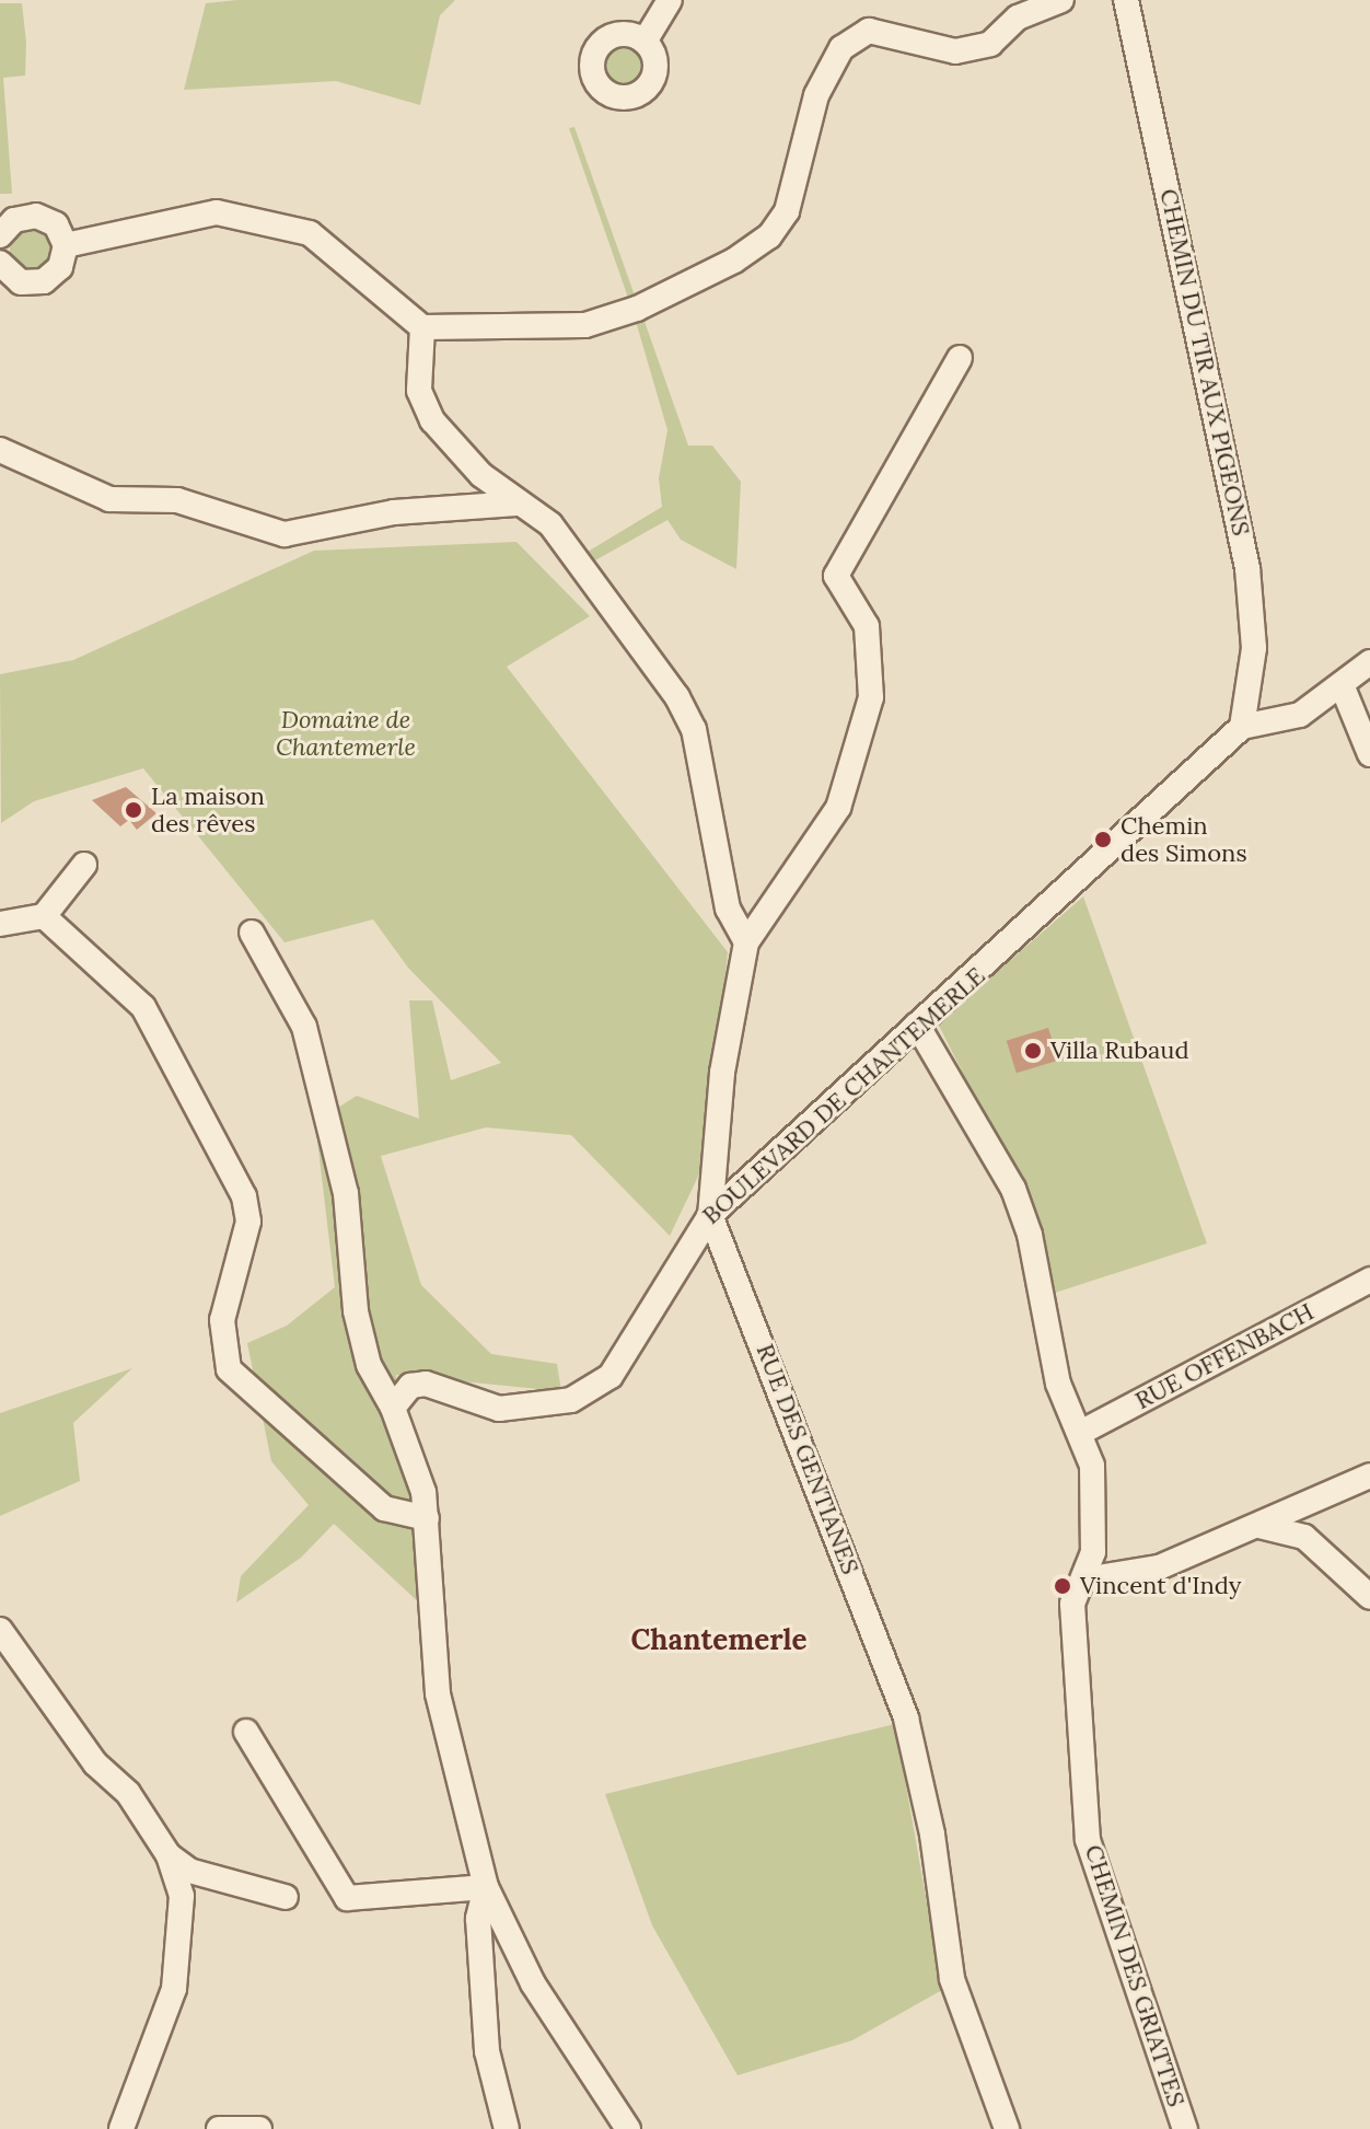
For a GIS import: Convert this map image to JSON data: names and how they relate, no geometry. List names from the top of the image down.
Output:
{
  "streets": {
    "street": [
      "CHEMIN DU TIR AUX PIGEONS",
      "BOULEVARD DE CHANTEMERLE",
      "RUE OFFENBACH",
      "RUE DES GENTIANES",
      "CHEMIN DES GRIATTES"
    ]
  },
  "crossings": [
    ["CHEMIN DU TIR AUX PIGEONS", "BOULEVARD DE CHANTEMERLE"],
    ["BOULEVARD DE CHANTEMERLE", "RUE DES GENTIANES"],
    ["BOULEVARD DE CHANTEMERLE", "CHEMIN DES GRIATTES"],
    ["RUE OFFENBACH", "CHEMIN DES GRIATTES"]
  ],
  "districts": ["Chantemerle"],
  "parks": ["Domaine de Chantemerle"],
  "places": [
    "La maison des rêves",
    "Chemin des Simons",
    "Villa Rubaud",
    "Vincent d'Indy"
  ]
}
